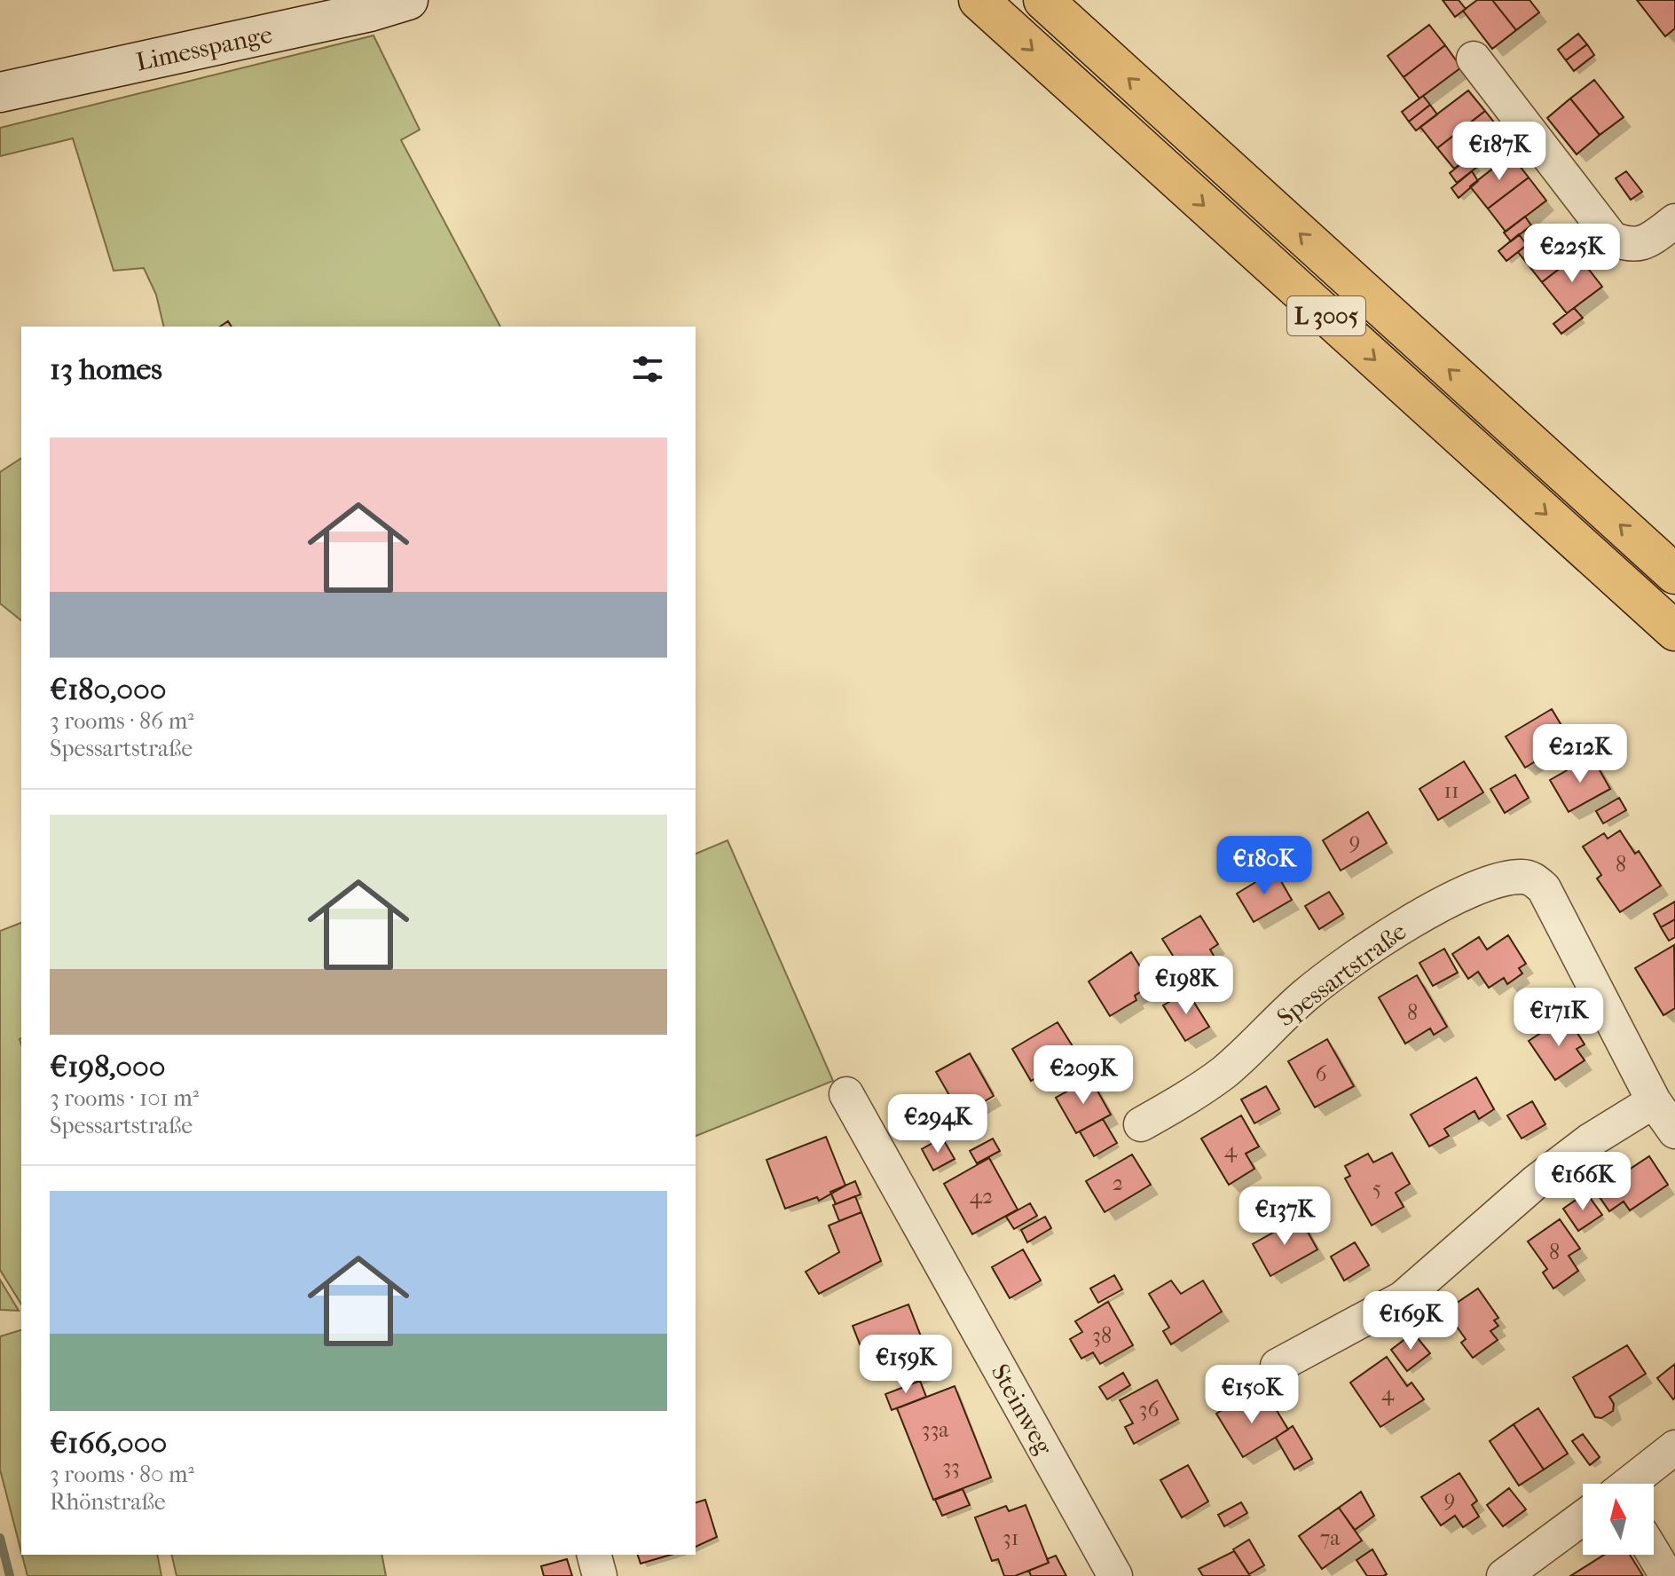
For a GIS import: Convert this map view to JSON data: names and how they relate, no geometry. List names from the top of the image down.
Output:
{
  "streets": {
    "highway": ["L 3005"],
    "main road": ["Limesspange"],
    "street": ["Spessartstraße", "Steinweg"]
  },
  "house_numbers": [
    "11",
    "9",
    "8",
    "8",
    "6",
    "4",
    "2",
    "5",
    "42",
    "8",
    "38",
    "4",
    "36",
    "33a",
    "33",
    "9",
    "31",
    "7a"
  ],
  "north": "top",
  "page": {
    "price": [
      "€187K",
      "€225K",
      "€212K",
      "€180K",
      "€198K",
      "€171K",
      "€209K",
      "€294K",
      "€166K",
      "€137K",
      "€169K",
      "€159K",
      "€150K"
    ],
    "heading": "13 homes",
    "list": [
      {
        "name": "€180,000",
        "note": "3 rooms · 86 m² · Spessartstraße"
      },
      {
        "name": "€198,000",
        "note": "3 rooms · 101 m² · Spessartstraße"
      },
      {
        "name": "€166,000",
        "note": "3 rooms · 80 m² · Rhönstraße"
      }
    ]
  }
}
